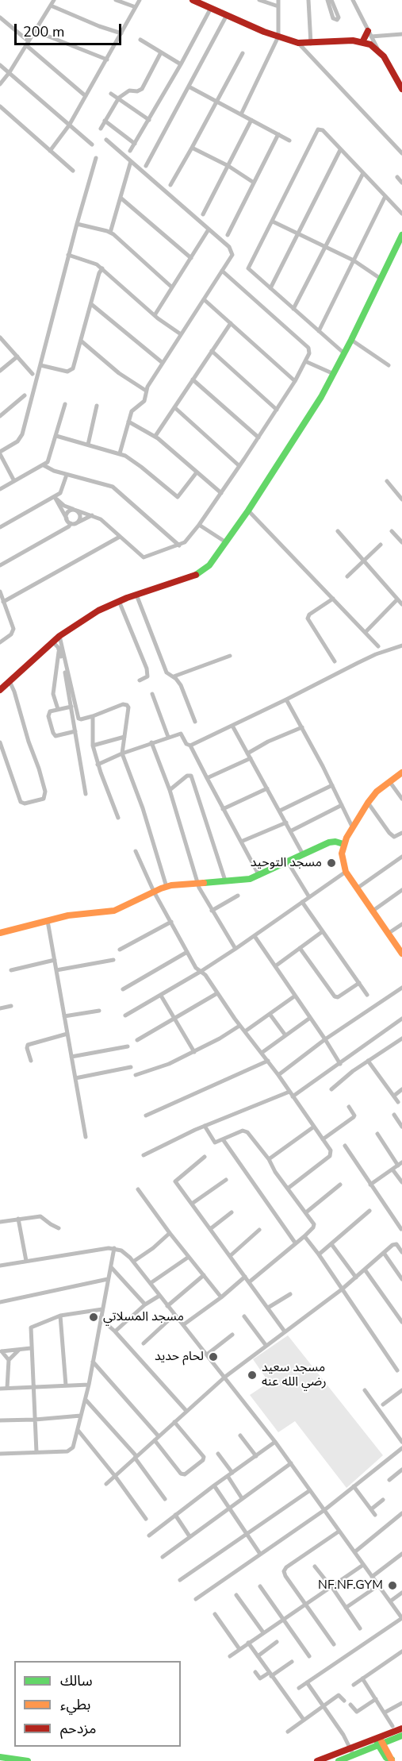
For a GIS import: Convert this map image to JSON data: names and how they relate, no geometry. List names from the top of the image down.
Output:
{
  "places": [
    "مسجد التوحيد",
    "مسجد المسلاتي",
    "لحام حديد",
    "مسجد سعيد رضي الله عنه",
    "NF.NF.GYM"
  ],
  "legend": ["سالك", "بطيء", "مزدحم"],
  "scale_bar": "200 m"
}
